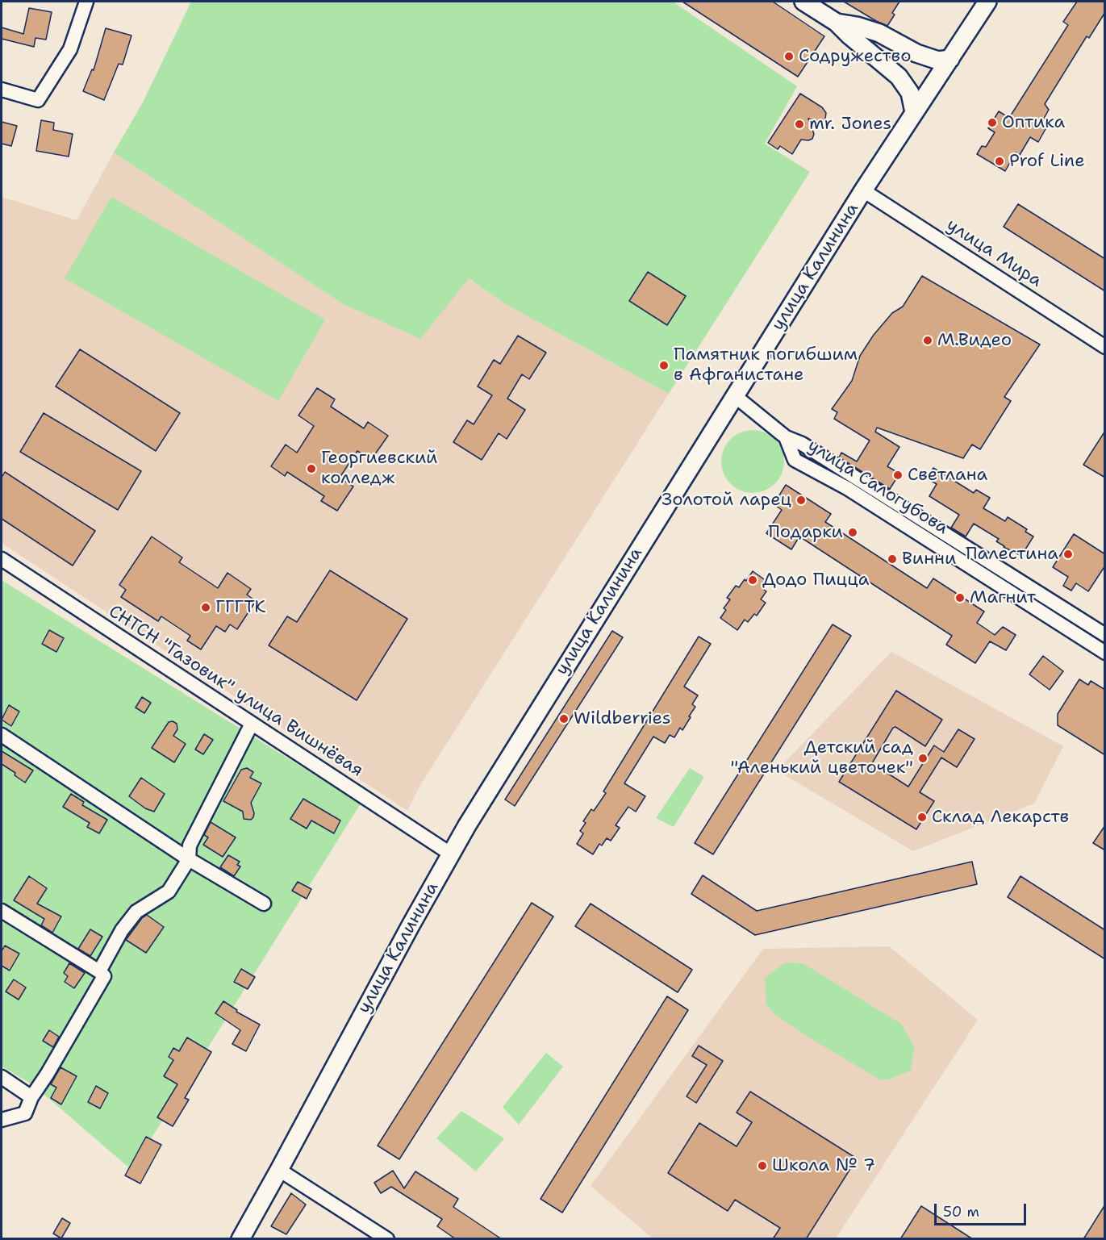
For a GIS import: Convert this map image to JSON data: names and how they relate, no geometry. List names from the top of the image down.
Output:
{
  "streets": {
    "main road": ["улица Калинина"],
    "street": ["улица Мира", "улица Салогубова", "СНТСН \"Газовик\" улица Вишнёвая"]
  },
  "crossings": [
    ["улица Мира", "улица Калинина"],
    ["улица Калинина", "СНТСН \"Газовик\" улица Вишнёвая"]
  ],
  "places": [
    "Содружество",
    "Оптика",
    "mr. Jones",
    "Prof Line",
    "М.Видео",
    "Памятник погибшим в Афганистане",
    "Георгиевский колледж",
    "Светлана",
    "Золотой ларец",
    "Подарки",
    "Палестина",
    "Винни",
    "Додо Пицца",
    "Магнит",
    "ГГГТК",
    "Wildberries",
    "Детский сад \"Аленький цветочек\"",
    "Склад Лекарств",
    "Школа № 7"
  ],
  "scale_bar": "50 m"
}
